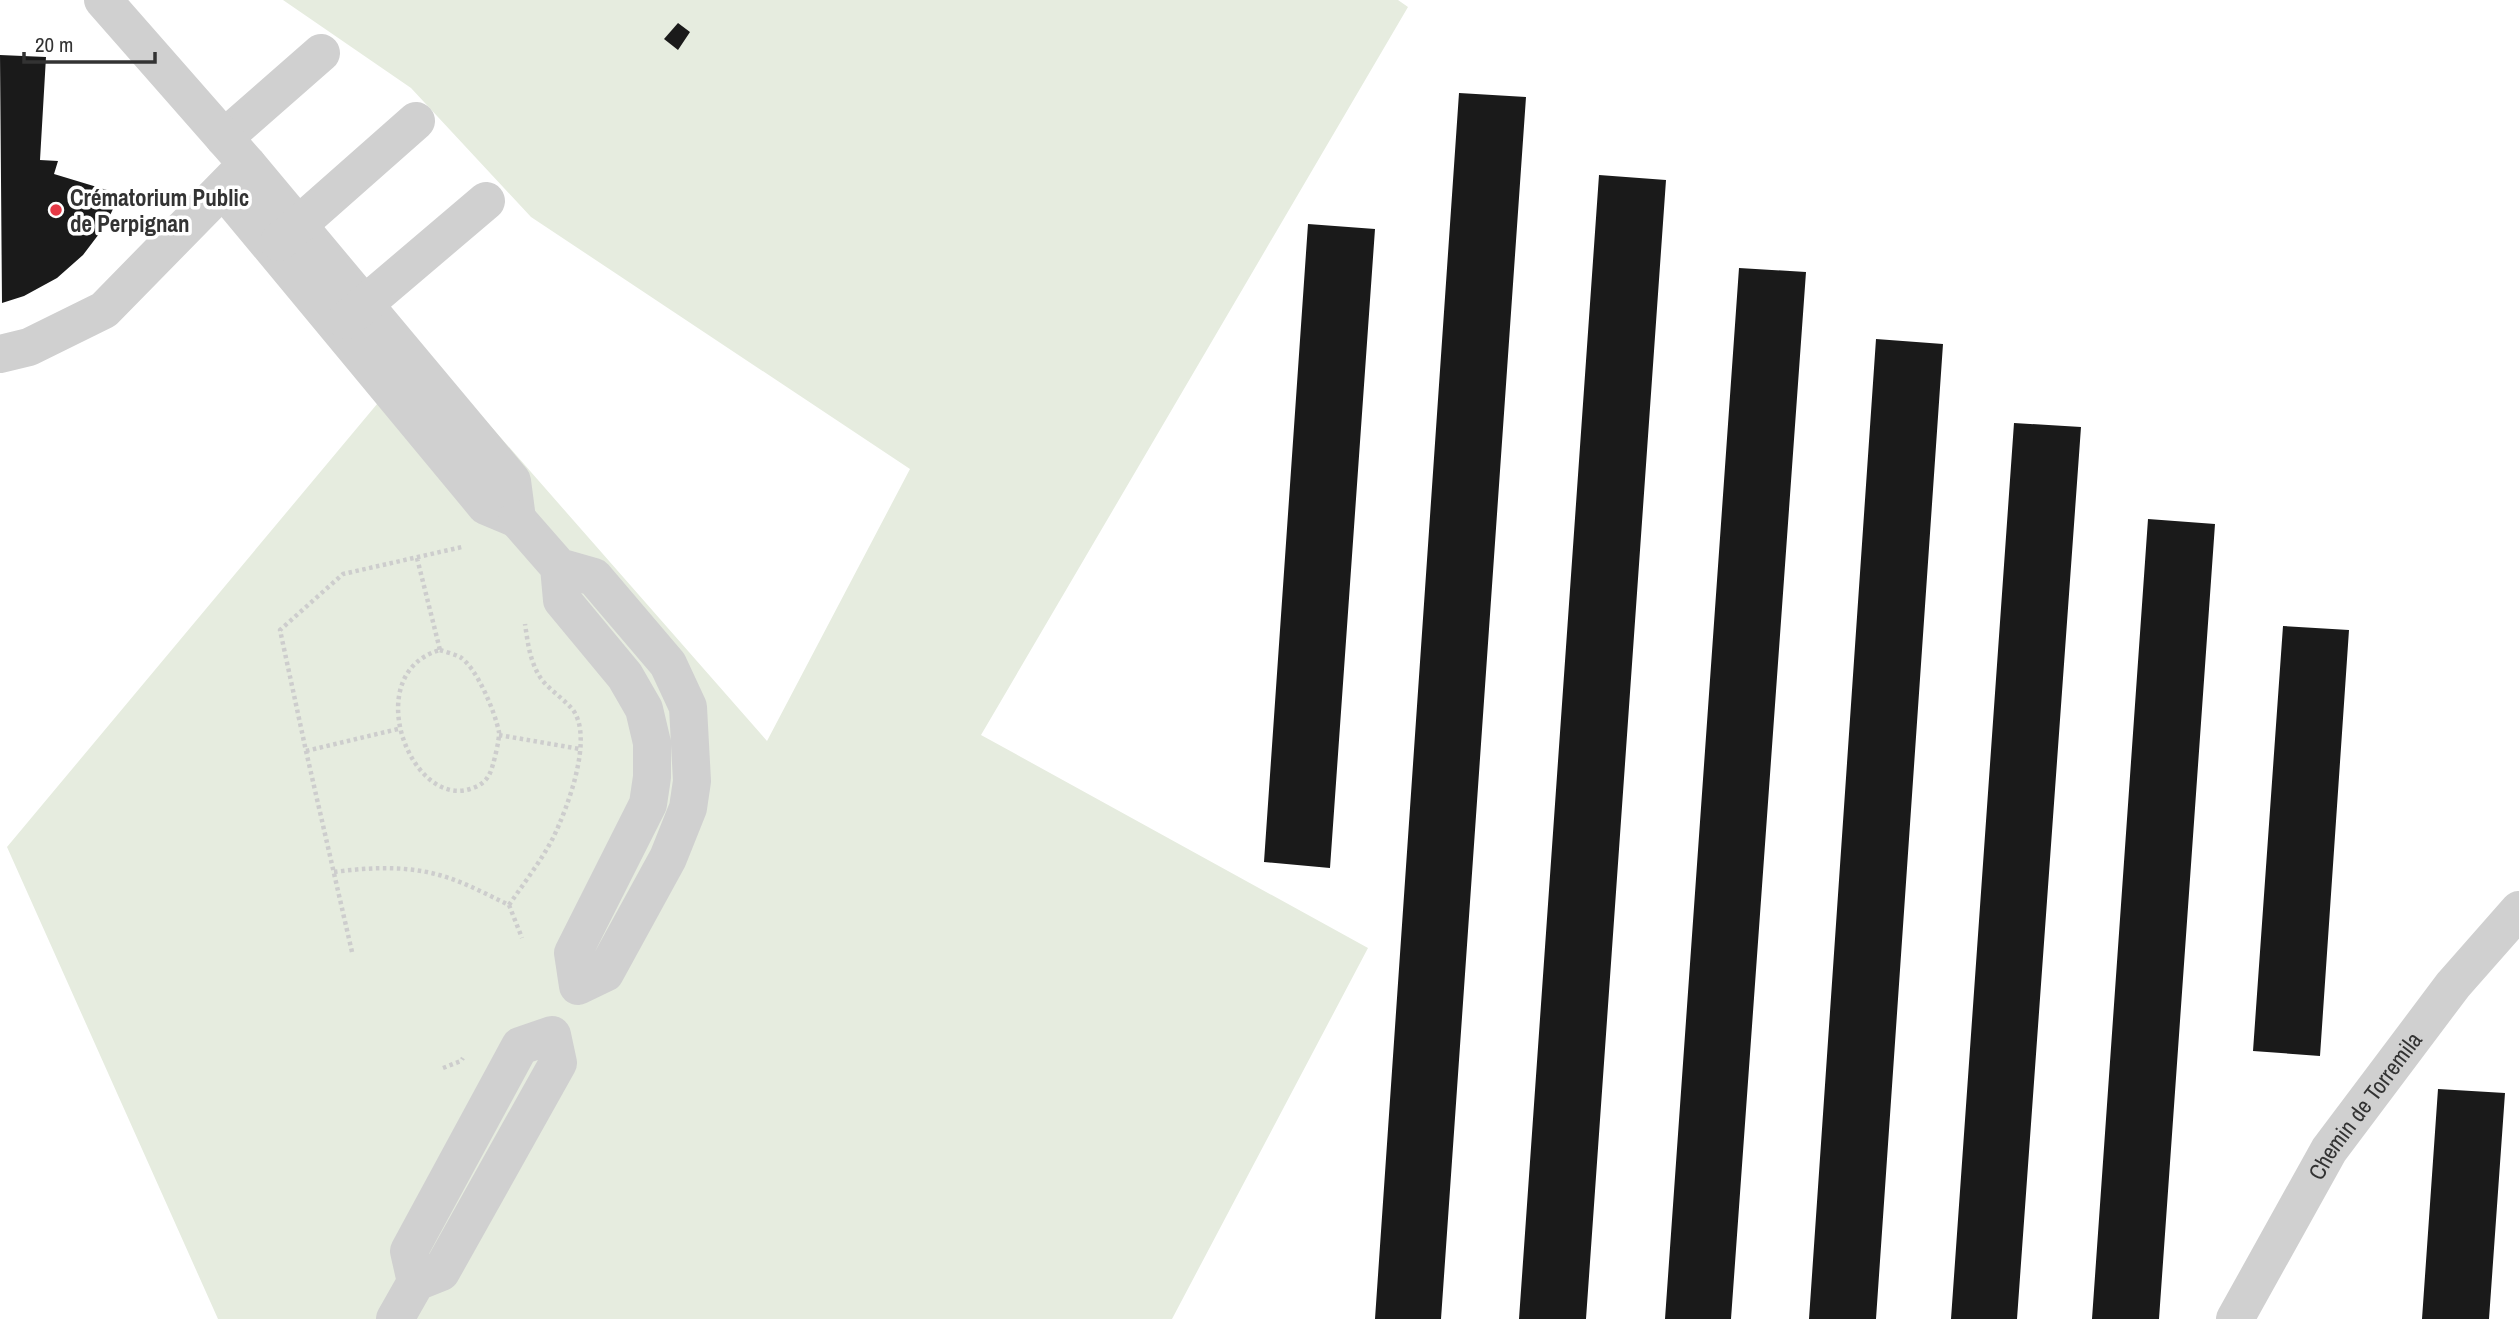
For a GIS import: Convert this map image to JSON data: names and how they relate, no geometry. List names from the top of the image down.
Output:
{
  "streets": {
    "street": ["Chemin de Torremila"]
  },
  "places": ["Crématorium Public de Perpignan"],
  "scale_bar": "20 m"
}
